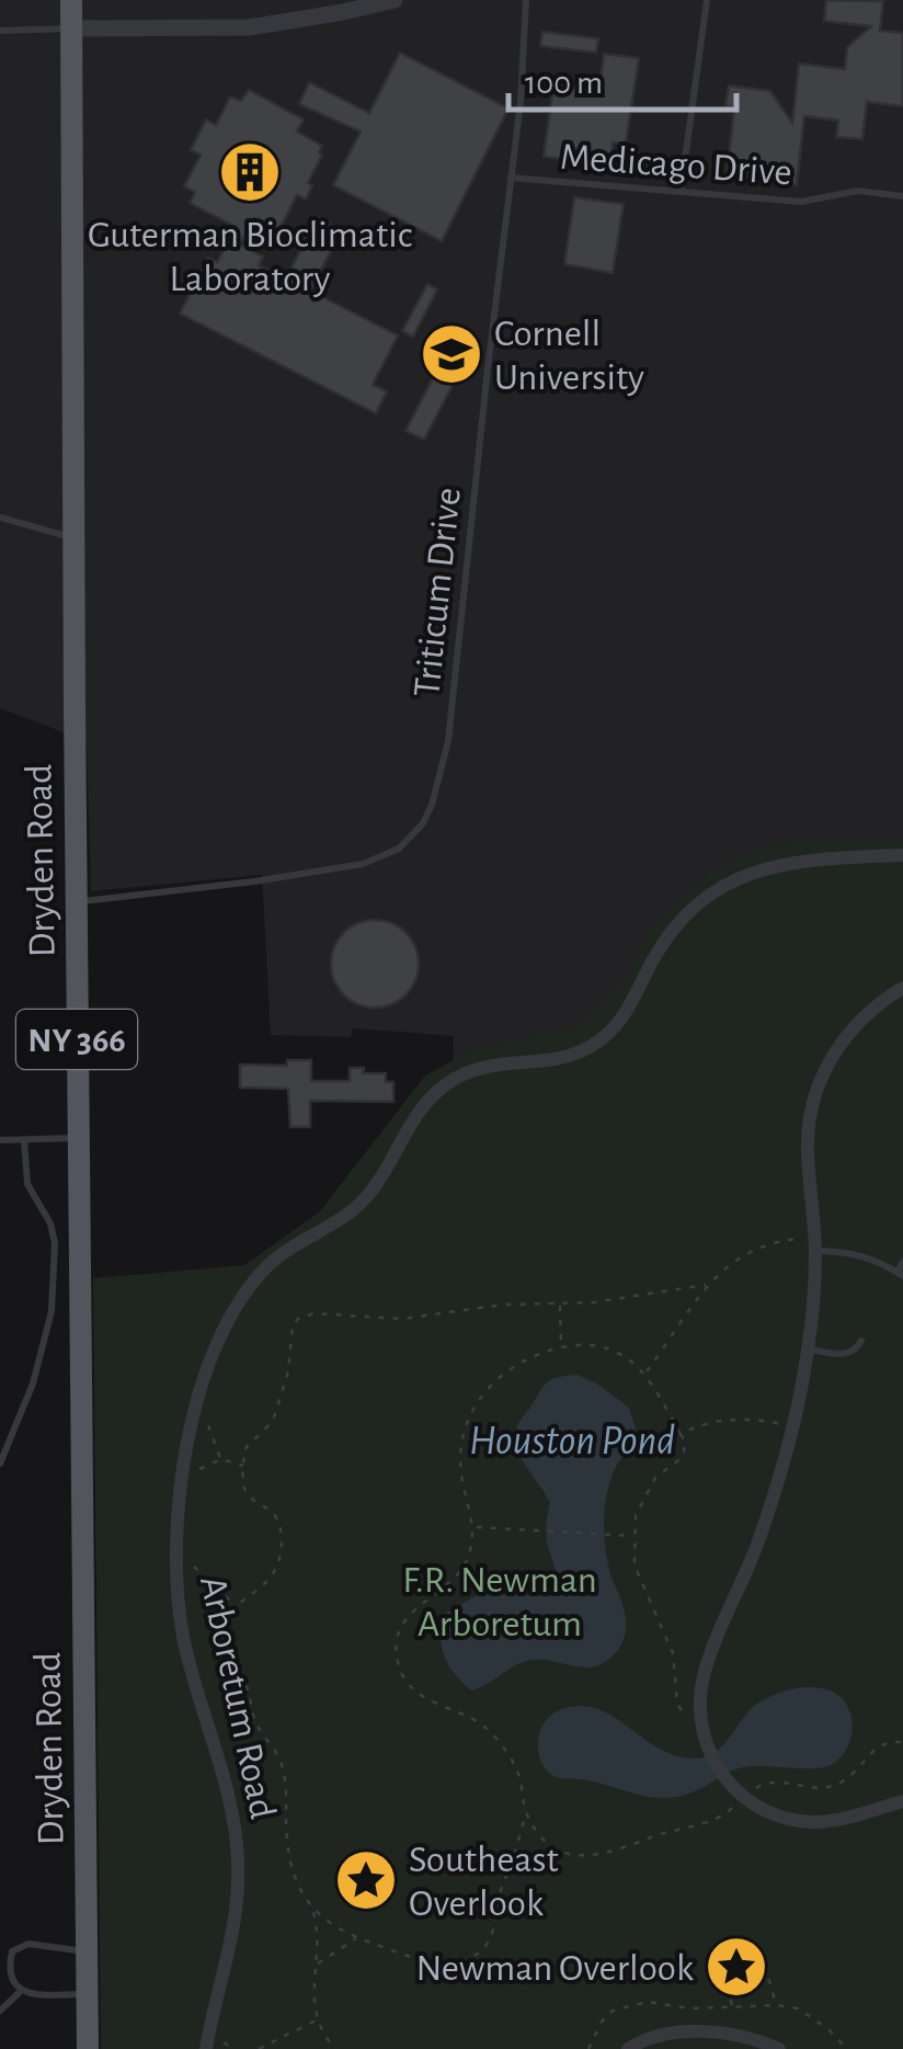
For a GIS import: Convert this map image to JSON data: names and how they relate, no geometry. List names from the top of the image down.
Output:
{
  "streets": {
    "main road": ["Dryden Road", "NY 366"],
    "street": ["Arboretum Road"],
    "lane": ["Medicago Drive", "Triticum Drive"]
  },
  "crossings": [
    ["Medicago Drive", "Triticum Drive"],
    ["Triticum Drive", "Dryden Road"]
  ],
  "water": ["Houston Pond"],
  "parks": ["F.R. Newman Arboretum"],
  "places": {
    "building": ["Guterman Bioclimatic Laboratory"],
    "school or university": ["Cornell University"],
    "place": ["Southeast Overlook", "Newman Overlook"]
  },
  "scale_bar": "100 m"
}
